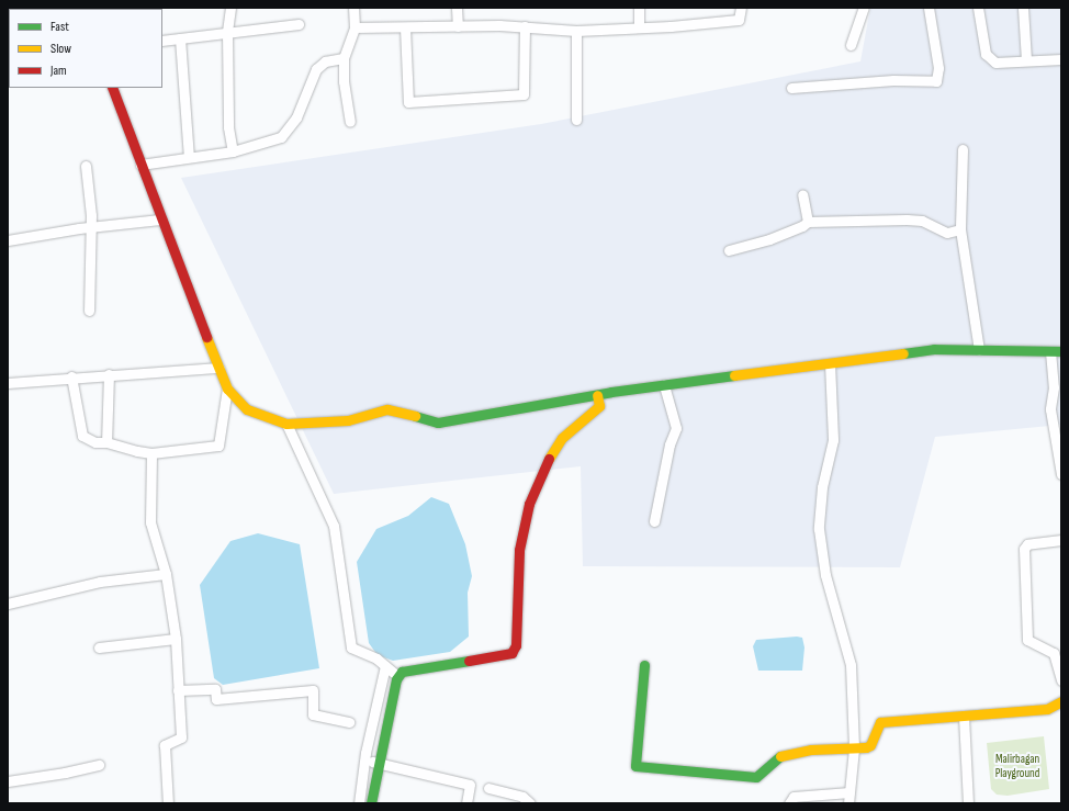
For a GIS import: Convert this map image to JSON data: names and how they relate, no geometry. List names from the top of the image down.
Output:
{
  "parks": ["Malirbagan Playground"],
  "legend": ["Fast", "Slow", "Jam"]
}
